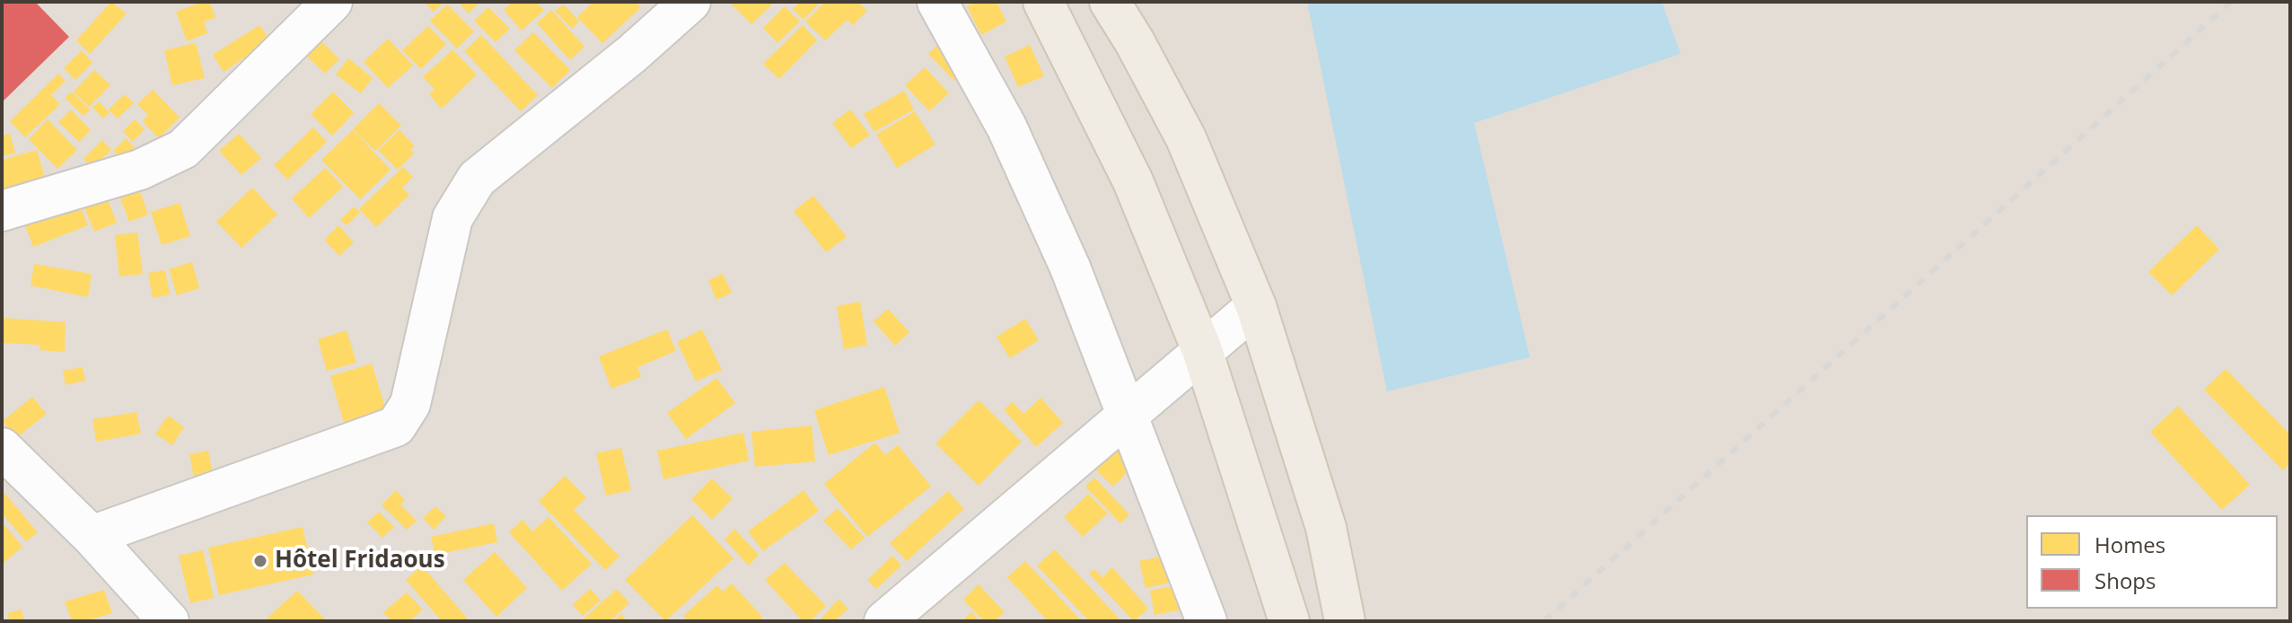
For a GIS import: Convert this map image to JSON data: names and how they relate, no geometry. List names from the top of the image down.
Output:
{
  "places": ["Hôtel Fridaous"],
  "legend": ["Homes", "Shops"]
}
